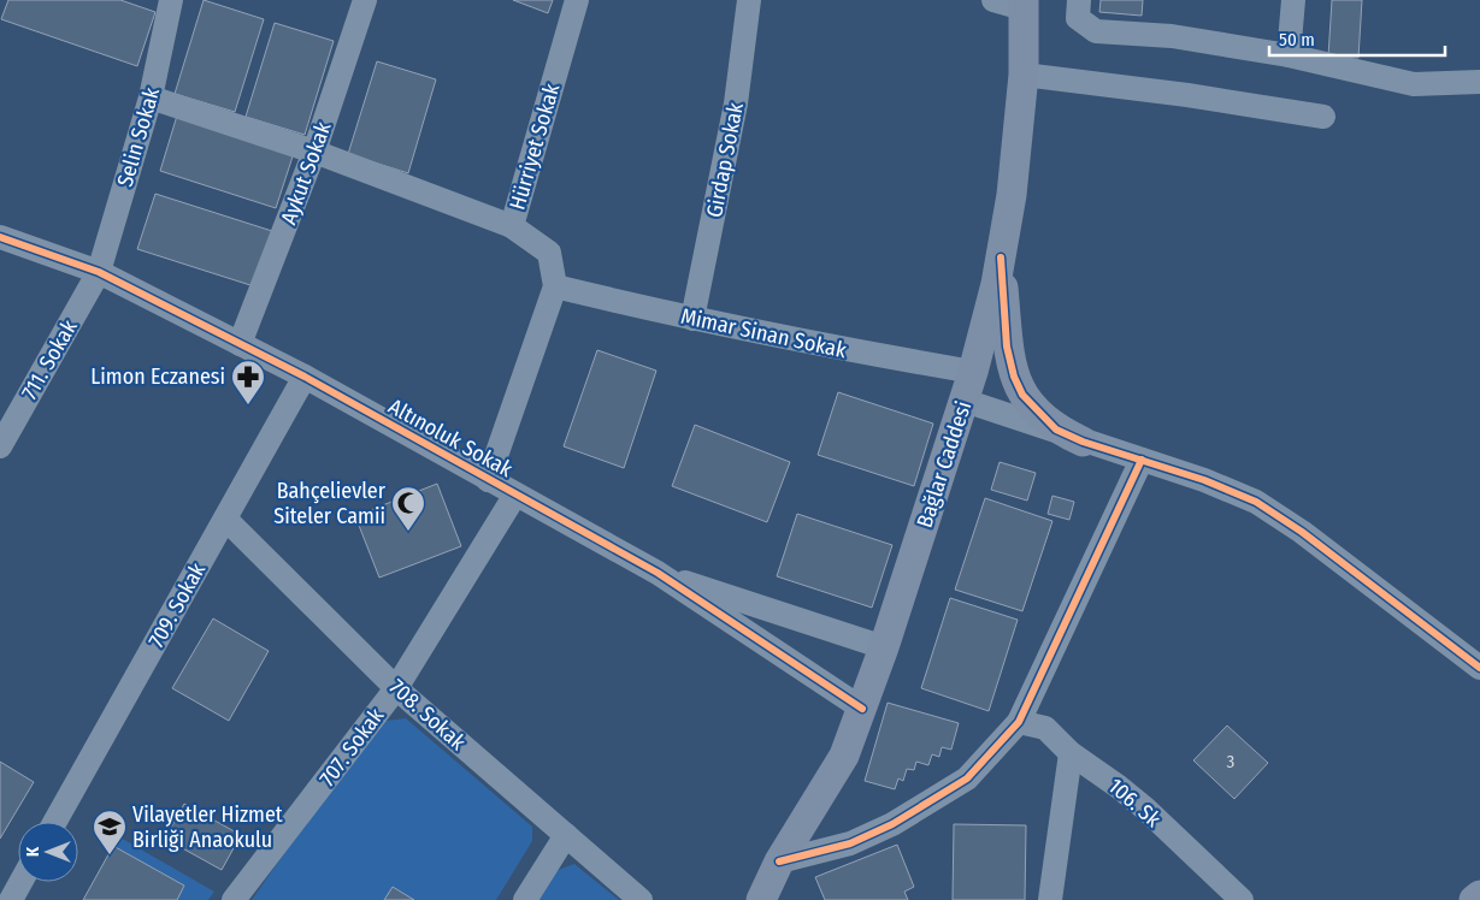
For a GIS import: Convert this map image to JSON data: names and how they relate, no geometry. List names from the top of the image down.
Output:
{
  "streets": {
    "main road": ["Bağlar Caddesi"],
    "street": [
      "Selin Sokak",
      "Hürriyet Sokak",
      "Girdap Sokak",
      "Aykut Sokak",
      "Mimar Sinan Sokak",
      "711. Sokak",
      "Altınoluk Sokak",
      "709. Sokak",
      "708. Sokak",
      "707. Sokak",
      "106. Sk"
    ]
  },
  "crossings": [
    ["Selin Sokak", "711. Sokak"],
    ["Selin Sokak", "Altınoluk Sokak"],
    ["Hürriyet Sokak", "Mimar Sinan Sokak"],
    ["Hürriyet Sokak", "Altınoluk Sokak"],
    ["Girdap Sokak", "Mimar Sinan Sokak"],
    ["Aykut Sokak", "Altınoluk Sokak"],
    ["Mimar Sinan Sokak", "Bağlar Caddesi"],
    ["711. Sokak", "Altınoluk Sokak"],
    ["Altınoluk Sokak", "Bağlar Caddesi"],
    ["Altınoluk Sokak", "709. Sokak"],
    ["Altınoluk Sokak", "707. Sokak"],
    ["709. Sokak", "708. Sokak"],
    ["708. Sokak", "707. Sokak"]
  ],
  "places": {
    "pharmacy": ["Limon Eczanesi"],
    "mosque": ["Bahçelievler Siteler Camii"],
    "school or university": ["Vilayetler Hizmet Birliği Anaokulu"]
  },
  "house_numbers": ["3"],
  "scale_bar": "50 m",
  "north": "left"
}
